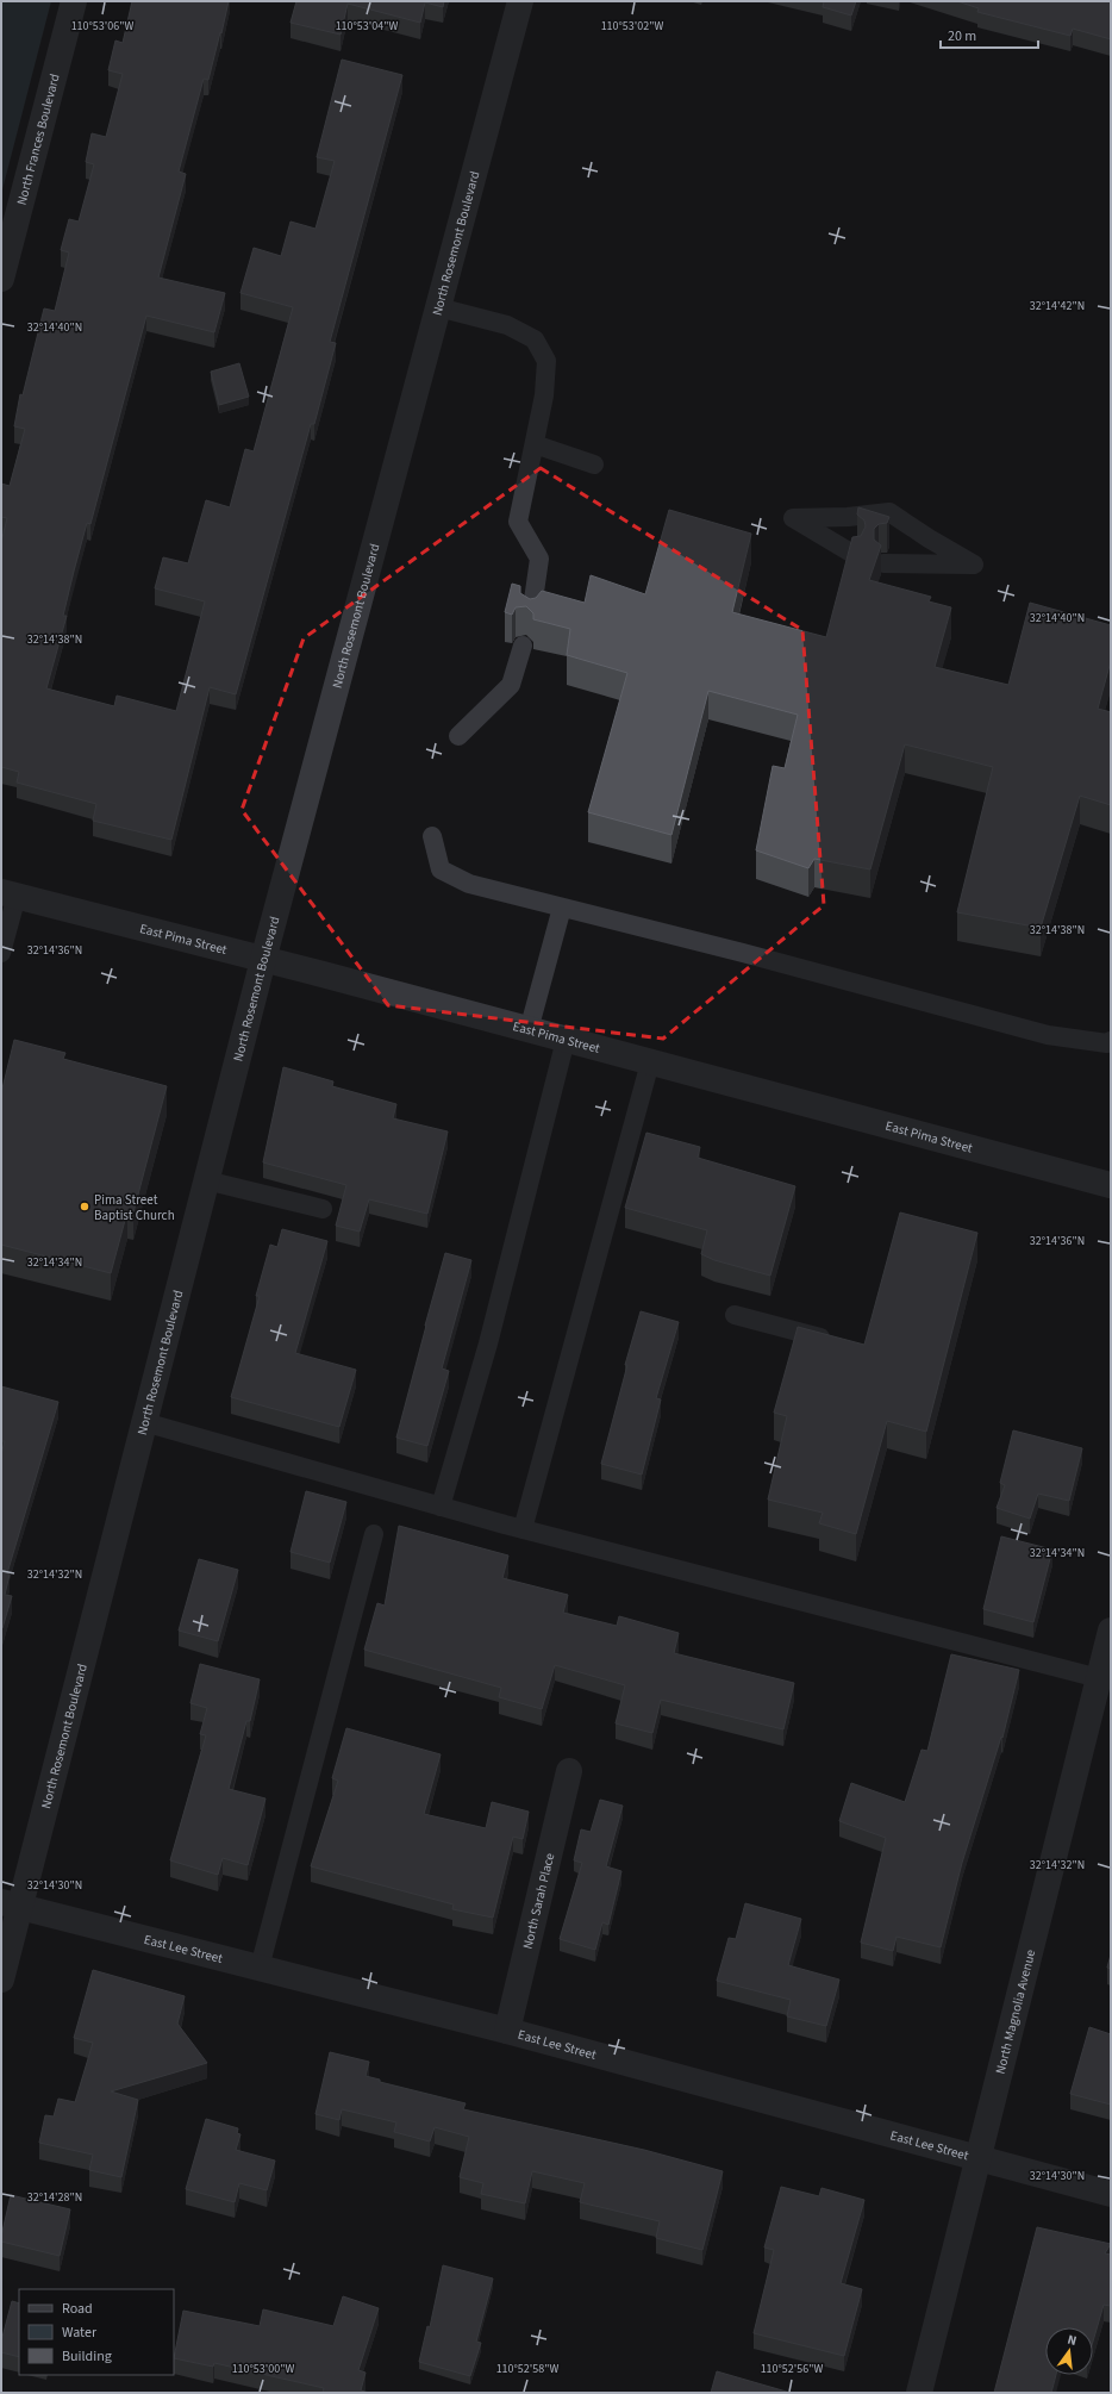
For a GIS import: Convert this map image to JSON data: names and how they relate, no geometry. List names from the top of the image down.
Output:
{
  "streets": {
    "street": [
      "North Frances Boulevard",
      "North Rosemont Boulevard",
      "East Pima Street",
      "North Sarah Place",
      "East Lee Street",
      "North Magnolia Avenue"
    ]
  },
  "crossings": [
    ["North Rosemont Boulevard", "East Pima Street"],
    ["North Rosemont Boulevard", "East Lee Street"],
    ["North Sarah Place", "East Lee Street"],
    ["East Lee Street", "North Magnolia Avenue"]
  ],
  "places": ["Pima Street Baptist Church"],
  "legend": ["Road", "Water", "Building"],
  "scale_bar": "20 m",
  "north": "top",
  "coordinates": [
    "110°53'06\"W",
    "110°53'04\"W",
    "110°53'02\"W",
    "32°14'42\"N",
    "32°14'40\"N",
    "32°14'38\"N",
    "32°14'36\"N",
    "32°14'34\"N",
    "32°14'32\"N",
    "32°14'30\"N",
    "32°14'28\"N",
    "110°53'00\"W",
    "110°52'58\"W",
    "110°52'56\"W"
  ]
}
